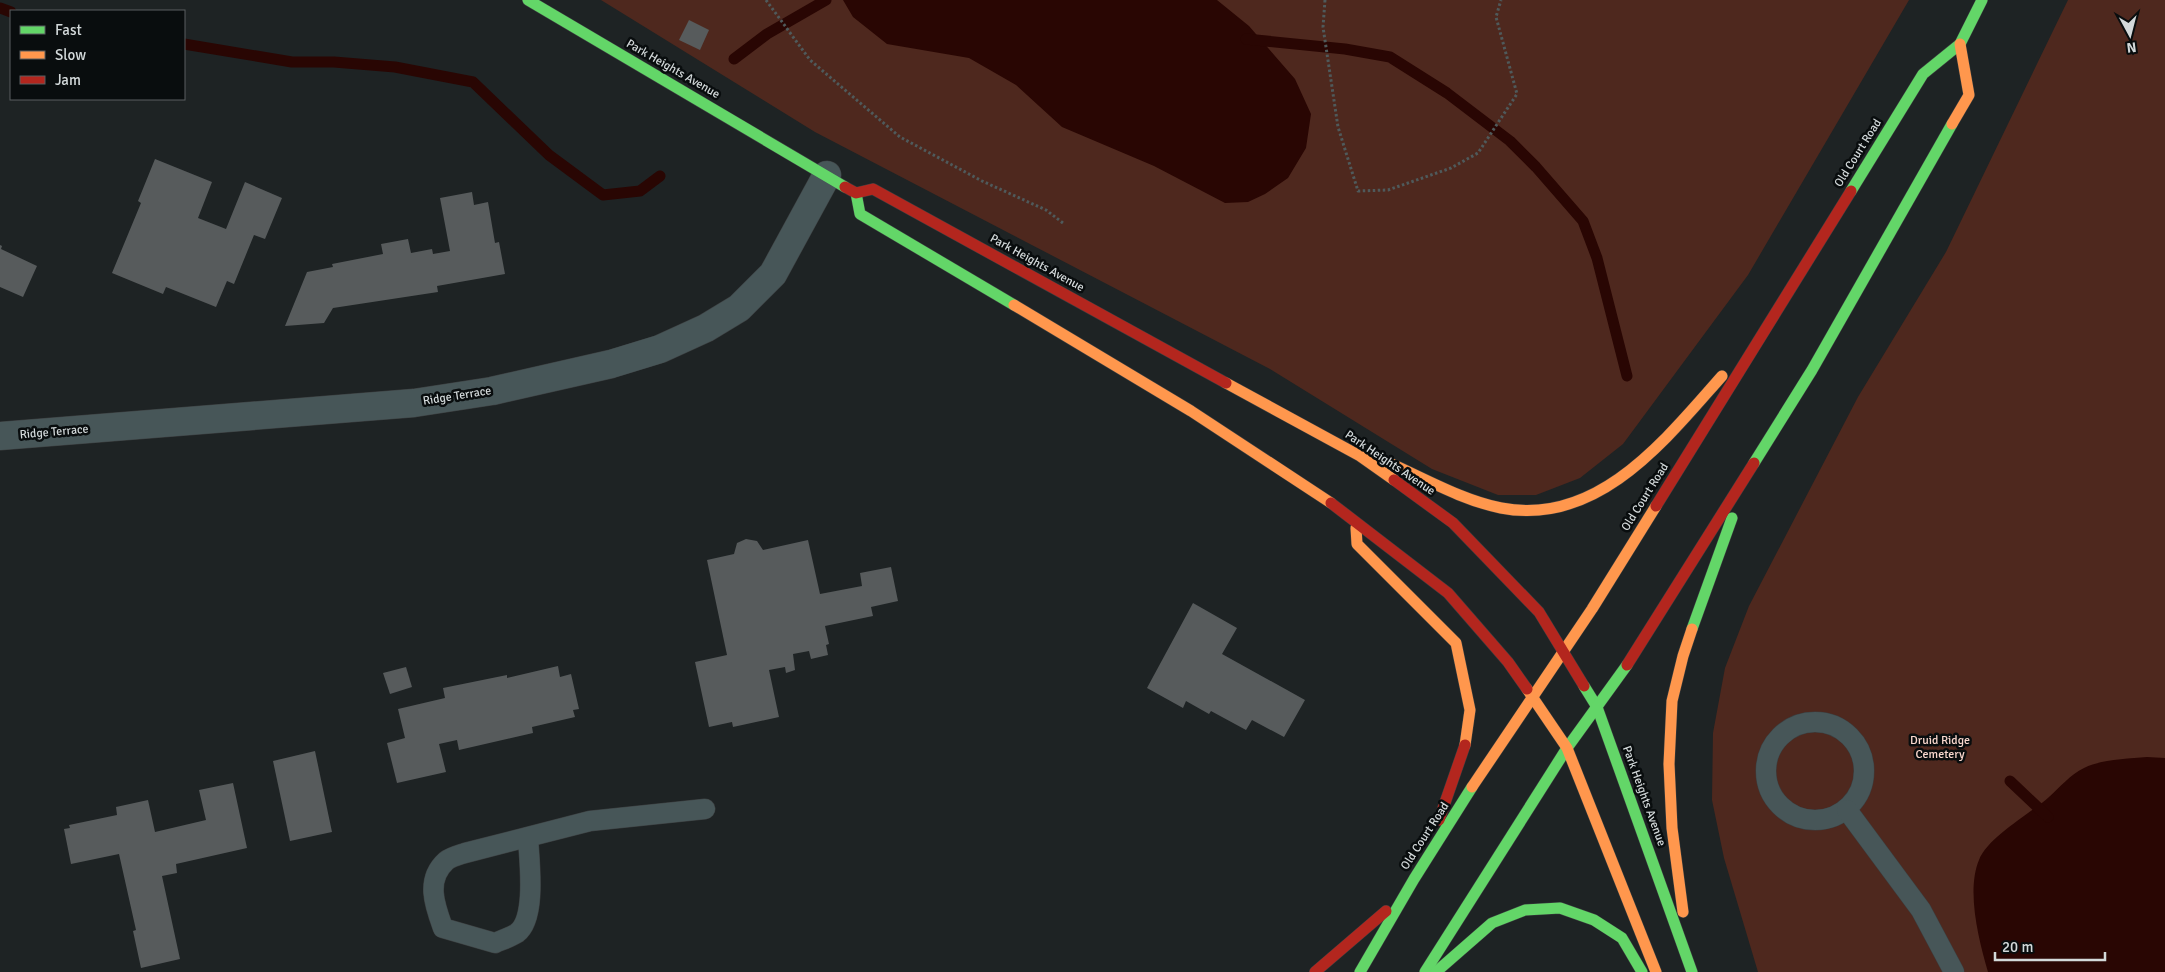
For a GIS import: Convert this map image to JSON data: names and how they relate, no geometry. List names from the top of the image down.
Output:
{
  "streets": {
    "main road": ["Park Heights Avenue", "Old Court Road"],
    "street": ["Ridge Terrace"]
  },
  "crossings": [
    ["Park Heights Avenue", "Old Court Road"],
    ["Park Heights Avenue", "Ridge Terrace"]
  ],
  "parks": ["Druid Ridge Cemetery"],
  "legend": ["Fast", "Slow", "Jam"],
  "scale_bar": "20 m",
  "north": "bottom"
}
